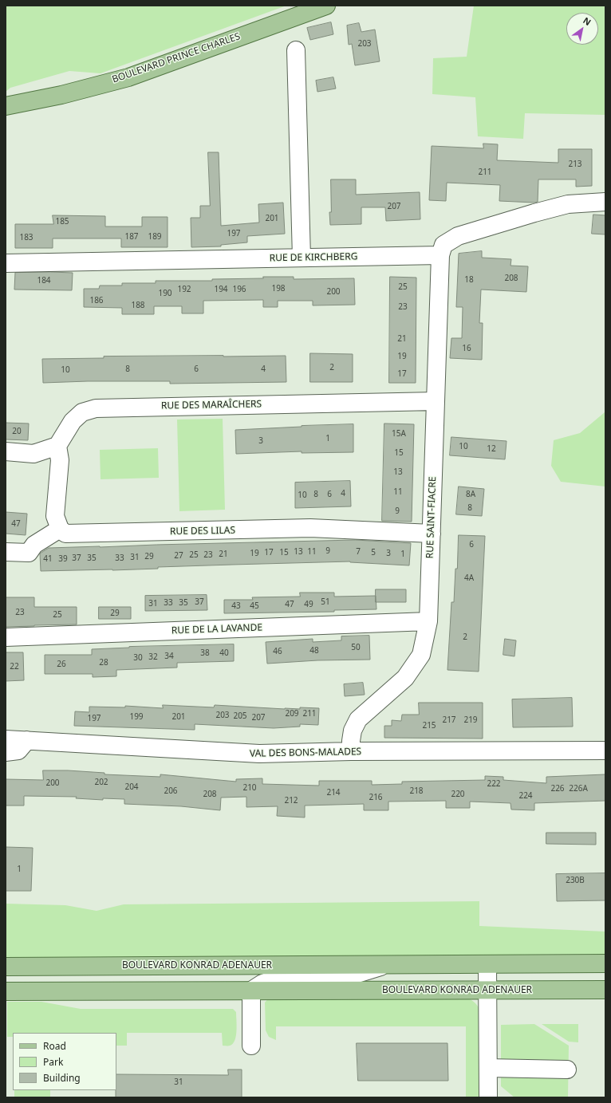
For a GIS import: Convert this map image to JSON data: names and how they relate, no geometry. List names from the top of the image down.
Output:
{
  "streets": {
    "main road": ["BOULEVARD PRINCE CHARLES", "BOULEVARD KONRAD ADENAUER"],
    "street": [
      "RUE DE KIRCHBERG",
      "RUE DES MARAÎCHERS",
      "RUE SAINT-FIACRE",
      "RUE DES LILAS",
      "RUE DE LA LAVANDE",
      "VAL DES BONS-MALADES"
    ]
  },
  "crossings": [
    ["RUE DE KIRCHBERG", "RUE SAINT-FIACRE"],
    ["RUE DES MARAÎCHERS", "RUE SAINT-FIACRE"],
    ["RUE SAINT-FIACRE", "RUE DES LILAS"],
    ["RUE SAINT-FIACRE", "RUE DE LA LAVANDE"],
    ["RUE SAINT-FIACRE", "VAL DES BONS-MALADES"]
  ],
  "house_numbers": [
    "203",
    "213",
    "211",
    "207",
    "201",
    "185",
    "197",
    "187",
    "189",
    "183",
    "208",
    "18",
    "184",
    "25",
    "198",
    "192",
    "194",
    "196",
    "200",
    "190",
    "186",
    "188",
    "23",
    "21",
    "16",
    "19",
    "2",
    "8",
    "6",
    "4",
    "10",
    "17",
    "20",
    "15A",
    "1",
    "3",
    "10",
    "12",
    "15",
    "13",
    "11",
    "4",
    "8",
    "6",
    "8A",
    "10",
    "8",
    "9",
    "47",
    "6",
    "9",
    "13",
    "11",
    "7",
    "17",
    "15",
    "5",
    "19",
    "3",
    "21",
    "1",
    "25",
    "23",
    "27",
    "29",
    "31",
    "37",
    "35",
    "33",
    "41",
    "39",
    "4A",
    "37",
    "51",
    "33",
    "35",
    "31",
    "47",
    "49",
    "43",
    "45",
    "23",
    "29",
    "25",
    "2",
    "50",
    "48",
    "46",
    "38",
    "40",
    "34",
    "32",
    "30",
    "28",
    "26",
    "22",
    "209",
    "211",
    "203",
    "205",
    "199",
    "201",
    "207",
    "197",
    "217",
    "219",
    "215",
    "202",
    "200",
    "222",
    "204",
    "210",
    "226",
    "226A",
    "206",
    "218",
    "214",
    "208",
    "220",
    "224",
    "216",
    "212",
    "1",
    "230B",
    "31"
  ],
  "legend": ["Road", "Park", "Building"],
  "north": "top right"
}
